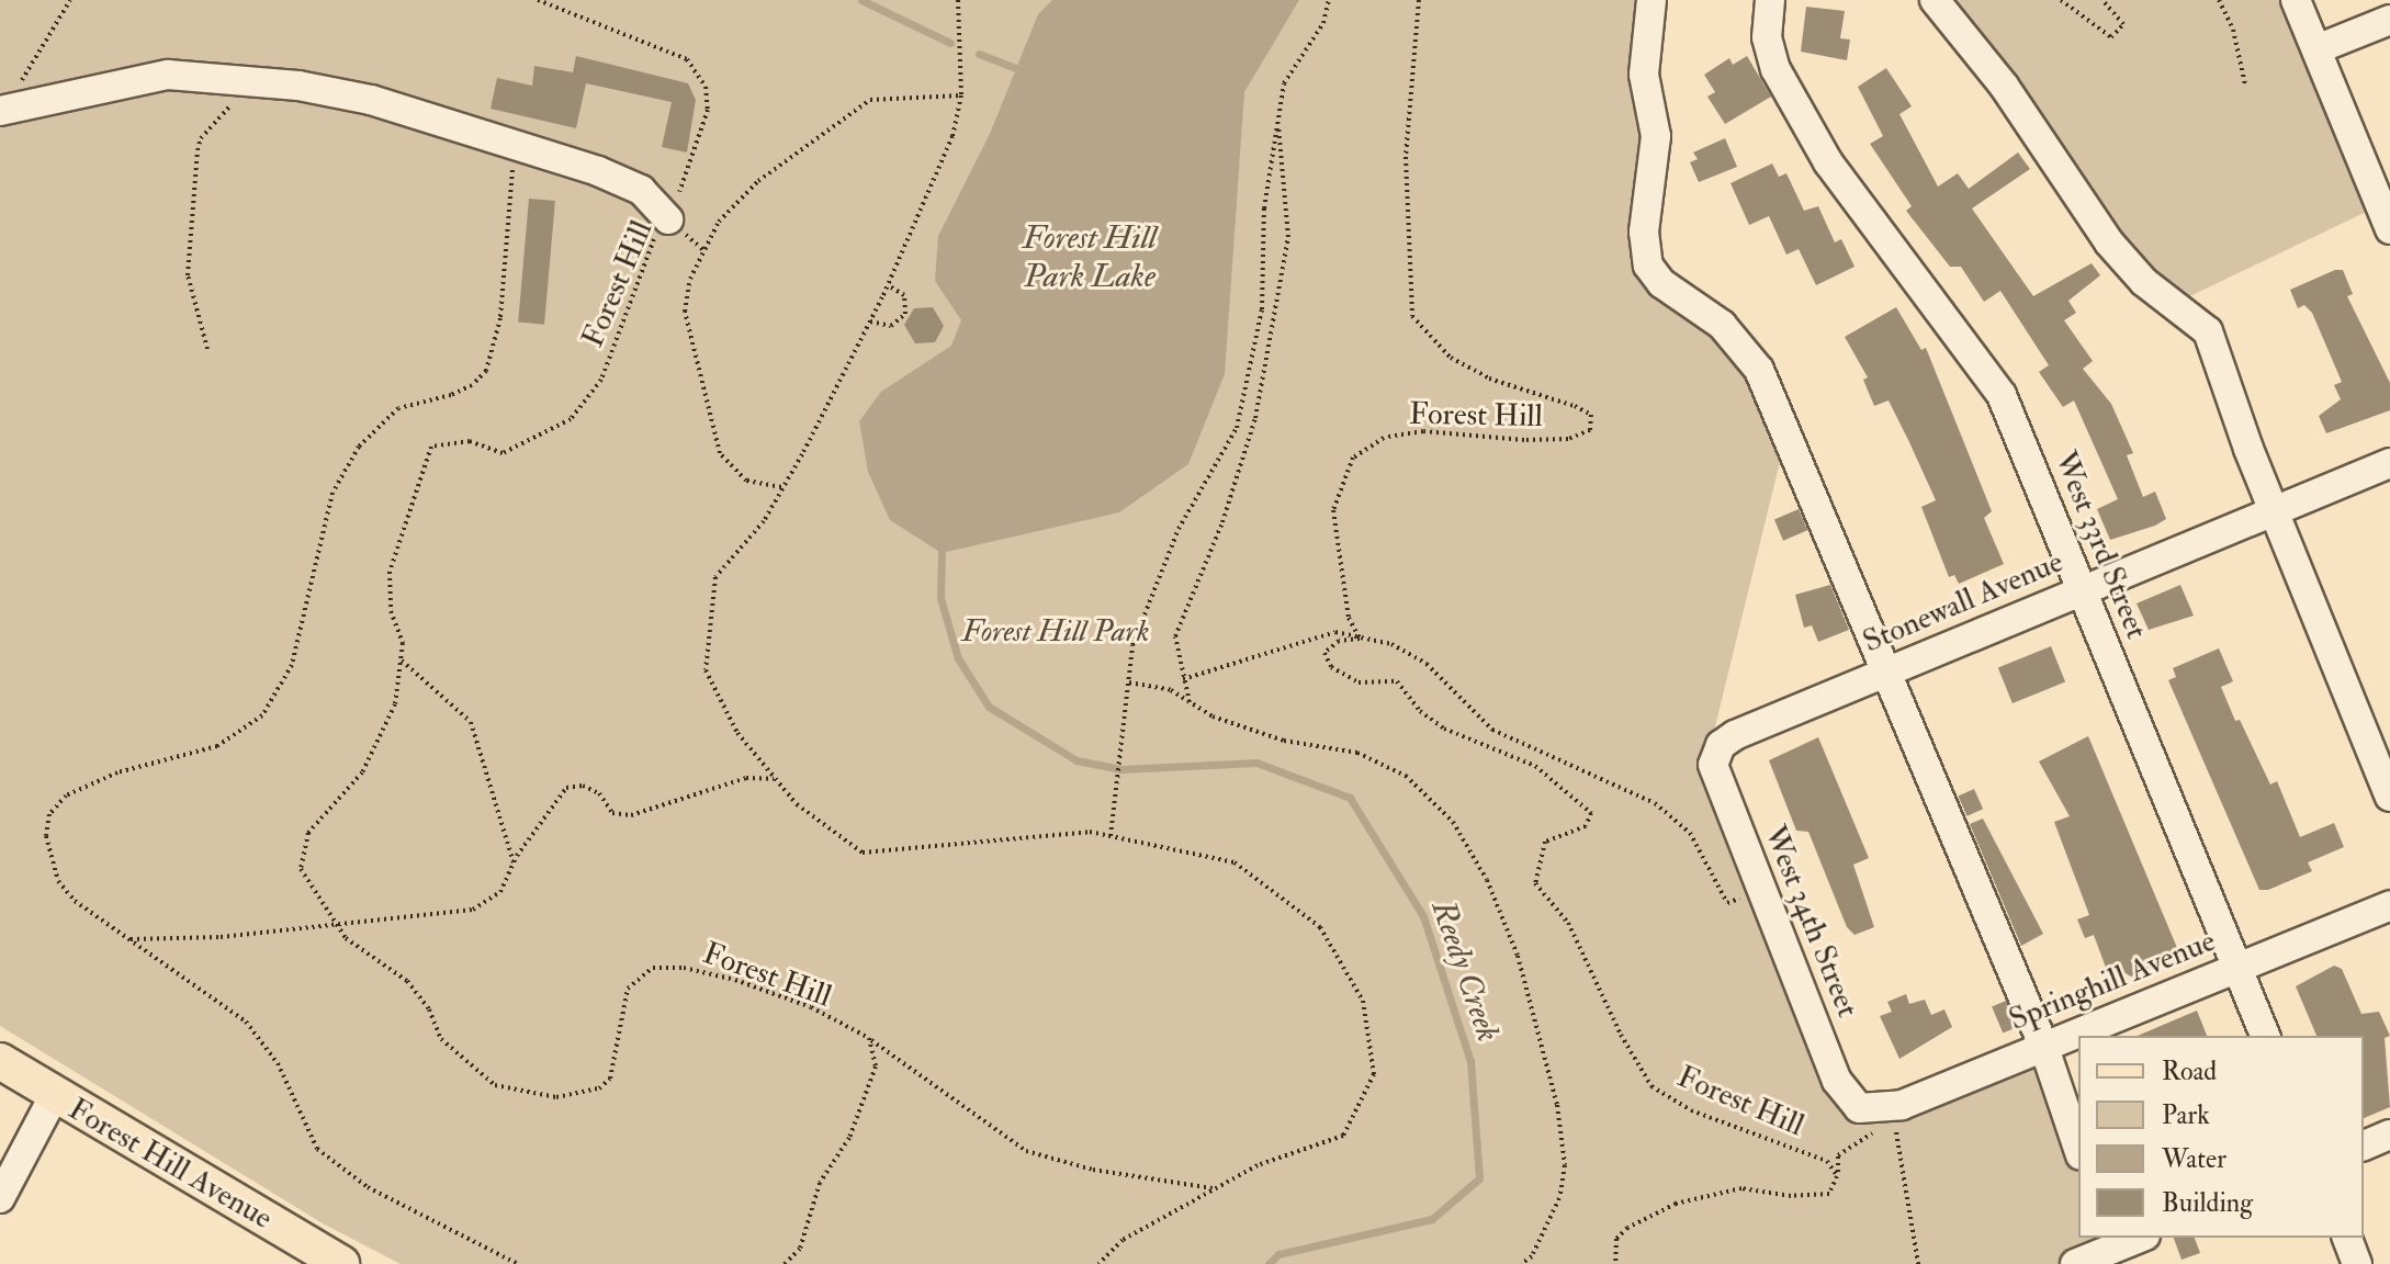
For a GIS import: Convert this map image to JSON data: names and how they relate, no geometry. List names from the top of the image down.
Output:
{
  "streets": {
    "main road": ["Forest Hill Avenue"],
    "street": [
      "West 33rd Street",
      "Stonewall Avenue",
      "West 34th Street",
      "Springhill Avenue"
    ],
    "path": ["Forest Hill"]
  },
  "crossings": [
    ["West 33rd Street", "Stonewall Avenue"],
    ["West 33rd Street", "Springhill Avenue"],
    ["Stonewall Avenue", "West 34th Street"],
    ["West 34th Street", "Springhill Avenue"]
  ],
  "water": ["Forest Hill Park Lake", "Reedy Creek"],
  "parks": ["Forest Hill Park"],
  "legend": [
    "Road",
    "Park",
    "Water",
    "Building"
  ]
}
